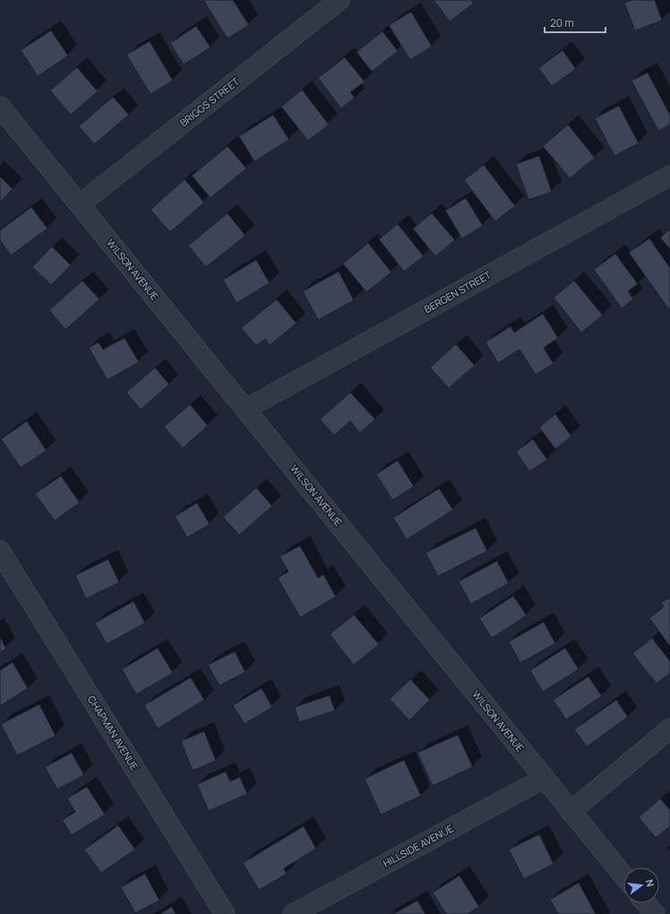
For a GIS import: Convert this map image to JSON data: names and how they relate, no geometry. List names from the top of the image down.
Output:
{
  "streets": {
    "street": [
      "BRIGGS STREET",
      "WILSON AVENUE",
      "BERGEN STREET",
      "CHAPMAN AVENUE",
      "HILLSIDE AVENUE"
    ]
  },
  "crossings": [
    ["BRIGGS STREET", "WILSON AVENUE"],
    ["WILSON AVENUE", "BERGEN STREET"],
    ["WILSON AVENUE", "HILLSIDE AVENUE"]
  ],
  "scale_bar": "20 m",
  "north": "right"
}
